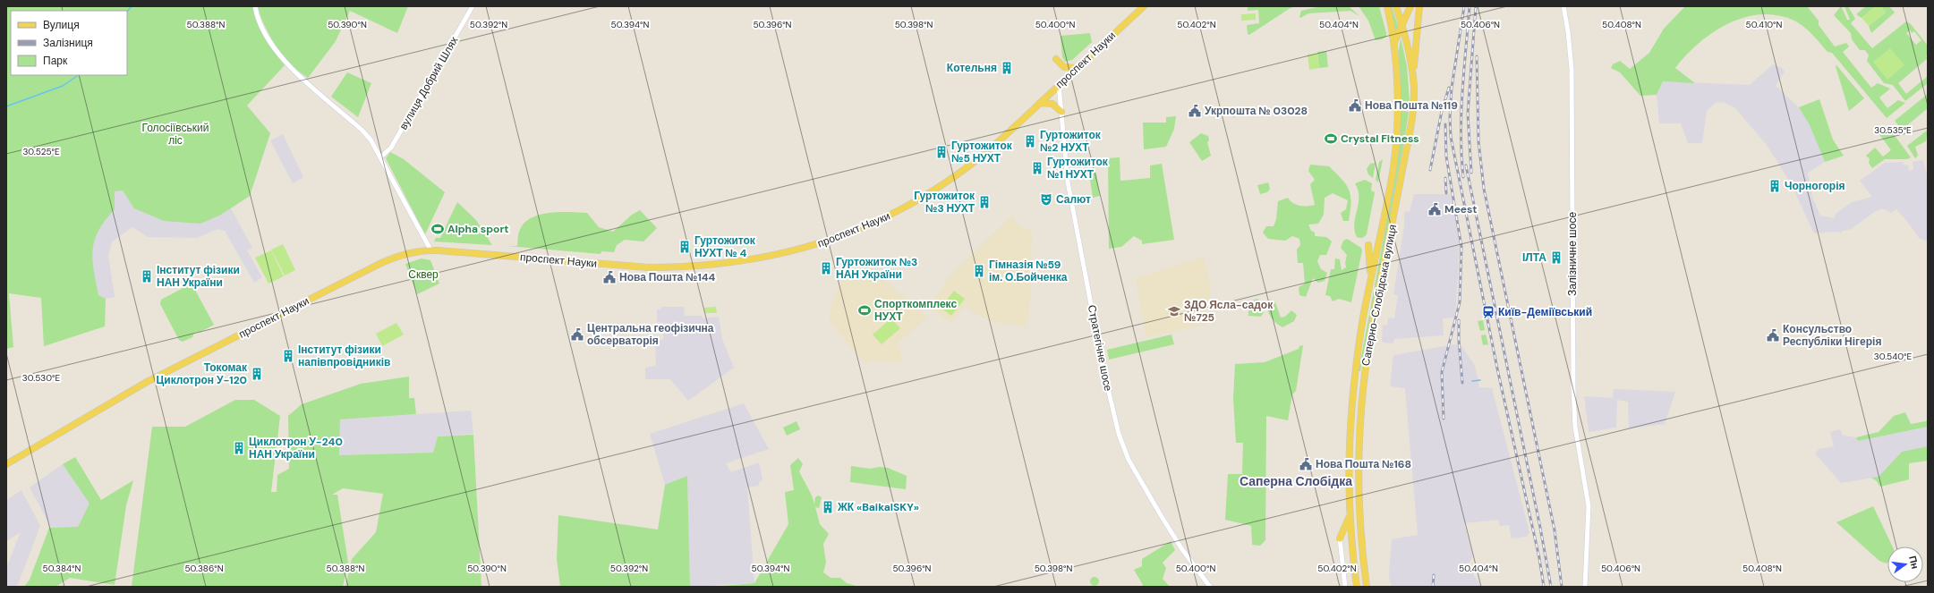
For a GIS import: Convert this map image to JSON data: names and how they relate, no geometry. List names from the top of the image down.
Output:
{
  "streets": {
    "main road": ["проспект Науки", "Саперно-Слобідська вулиця"],
    "street": ["вулиця Добрий Шлях", "Залізничне шосе", "Стратегічне шосе"]
  },
  "crossings": [
    ["проспект Науки", "Стратегічне шосе"]
  ],
  "districts": ["Саперна Слобідка"],
  "parks": ["Голосіївський ліс", "Сквер"],
  "places": {
    "building": [
      "Котельня",
      "Гуртожиток №2 НУХТ",
      "Гуртожиток №5 НУХТ",
      "Гуртожиток №1 НУХТ",
      "Чорногорія",
      "Гуртожиток №3 НУХТ",
      "Гуртожиток НУХТ № 4",
      "ІЛТА",
      "Гуртожиток №3 НАН України",
      "Гімназія №59 ім. О.Бойченка",
      "Інститут фізики НАН України",
      "Інститут фізики напівпровідників",
      "Токомак Циклотрон У-120",
      "Циклотрон У-240 НАН України",
      "ЖК «BaikalSKY»"
    ],
    "public building": [
      "Нова Пошта №119",
      "Укрпошта № 03028",
      "Meest",
      "Нова Пошта №144",
      "Центральна геофізична обсерваторія",
      "Консульство Республіки Нігерія",
      "Нова Пошта №168"
    ],
    "sports": ["Crystal Fitness", "Alpha sport", "Спорткомплекс НУХТ"],
    "theatre": ["Салют"],
    "school or university": ["ЗДО Ясла-садок №725"],
    "station": ["Київ-Деміївський"]
  },
  "legend": ["Вулиця", "Залізниця", "Парк"],
  "north": "right",
  "coordinates": [
    "50.402°N",
    "50.404°N",
    "50.388°N",
    "50.390°N",
    "50.392°N",
    "50.394°N",
    "50.396°N",
    "50.398°N",
    "50.400°N",
    "50.406°N",
    "50.408°N",
    "50.410°N",
    "30.535°E",
    "30.525°E",
    "30.540°E",
    "30.530°E",
    "50.384°N",
    "50.386°N"
  ]
}
